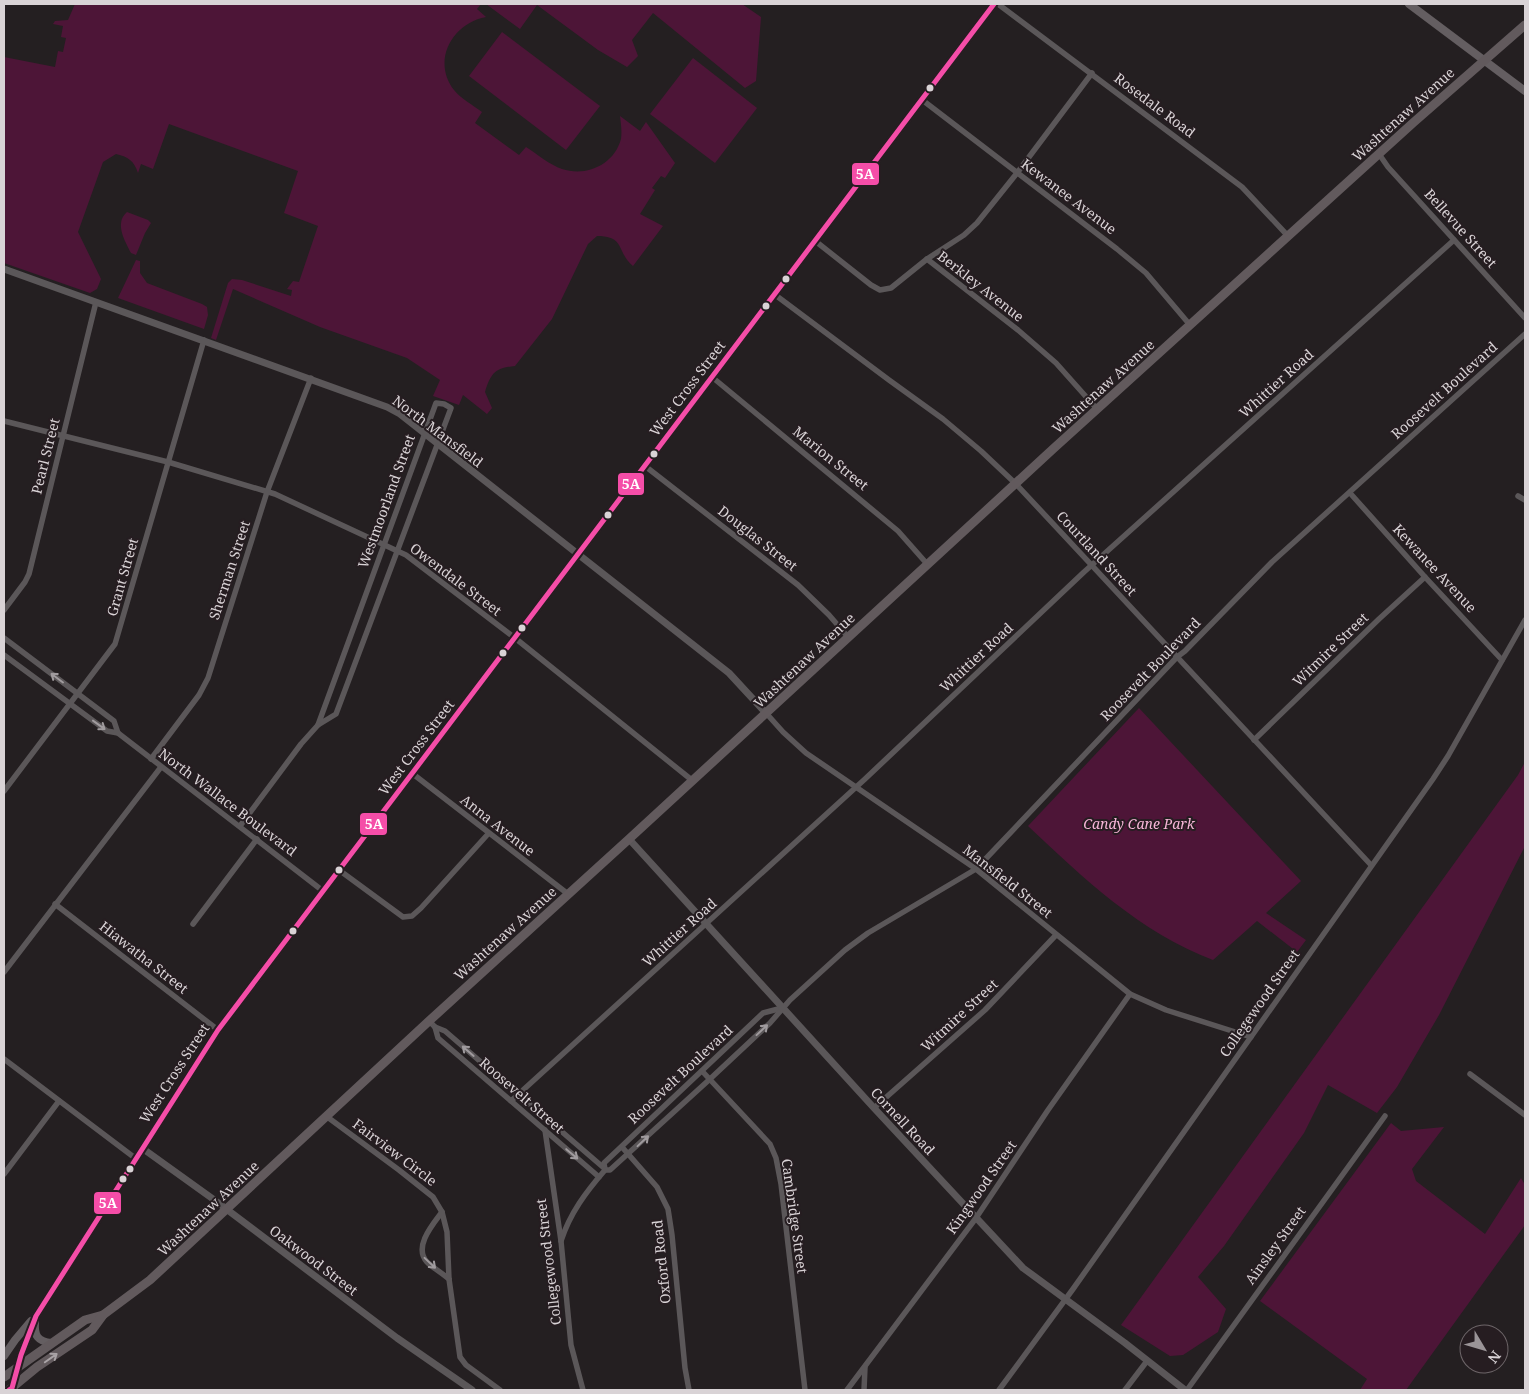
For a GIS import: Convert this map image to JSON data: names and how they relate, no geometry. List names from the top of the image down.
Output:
{
  "streets": {
    "main road": ["Washtenaw Avenue", "West Cross Street"],
    "street": [
      "Rosedale Road",
      "Kewanee Avenue",
      "Bellevue Street",
      "Berkley Avenue",
      "Whittier Road",
      "Roosevelt Boulevard",
      "North Mansfield",
      "Pearl Street",
      "Marion Street",
      "Westmoorland Street",
      "Douglas Street",
      "Courtland Street",
      "Sherman Street",
      "Grant Street",
      "Owendale Street",
      "Witmire Street",
      "North Wallace Boulevard",
      "Anna Avenue",
      "Mansfield Street",
      "Hiawatha Street",
      "Collegewood Street",
      "Roosevelt Street",
      "Cornell Road",
      "Fairview Circle",
      "Kingwood Street",
      "Cambridge Street",
      "Ainsley Street",
      "Oakwood Street",
      "Oxford Road"
    ]
  },
  "crossings": [
    ["Rosedale Road", "Washtenaw Avenue"],
    ["Rosedale Road", "West Cross Street"],
    ["Washtenaw Avenue", "Kewanee Avenue"],
    ["Washtenaw Avenue", "Bellevue Street"],
    ["Washtenaw Avenue", "Berkley Avenue"],
    ["Washtenaw Avenue", "West Cross Street"],
    ["Washtenaw Avenue", "North Mansfield"],
    ["Washtenaw Avenue", "Marion Street"],
    ["Washtenaw Avenue", "Douglas Street"],
    ["Washtenaw Avenue", "Courtland Street"],
    ["Washtenaw Avenue", "Owendale Street"],
    ["Washtenaw Avenue", "Anna Avenue"],
    ["Washtenaw Avenue", "Mansfield Street"],
    ["Washtenaw Avenue", "Roosevelt Street"],
    ["Washtenaw Avenue", "Cornell Road"],
    ["Washtenaw Avenue", "Fairview Circle"],
    ["Washtenaw Avenue", "Oakwood Street"],
    ["Kewanee Avenue", "West Cross Street"],
    ["Kewanee Avenue", "Roosevelt Boulevard"],
    ["Kewanee Avenue", "Witmire Street"],
    ["Kewanee Avenue", "Collegewood Street"],
    ["Bellevue Street", "Whittier Road"],
    ["Berkley Avenue", "West Cross Street"],
    ["Whittier Road", "Courtland Street"],
    ["Whittier Road", "Mansfield Street"],
    ["Whittier Road", "Roosevelt Street"],
    ["Whittier Road", "Cornell Road"],
    ["West Cross Street", "North Mansfield"],
    ["West Cross Street", "Marion Street"],
    ["West Cross Street", "Douglas Street"],
    ["West Cross Street", "Courtland Street"],
    ["West Cross Street", "Owendale Street"],
    ["West Cross Street", "North Wallace Boulevard"],
    ["West Cross Street", "Anna Avenue"],
    ["West Cross Street", "Hiawatha Street"],
    ["West Cross Street", "Oakwood Street"],
    ["Roosevelt Boulevard", "Courtland Street"],
    ["Roosevelt Boulevard", "Mansfield Street"],
    ["Roosevelt Boulevard", "Collegewood Street"],
    ["Roosevelt Boulevard", "Roosevelt Street"],
    ["Roosevelt Boulevard", "Cornell Road"],
    ["Roosevelt Boulevard", "Cambridge Street"],
    ["Roosevelt Boulevard", "Oxford Road"],
    ["North Mansfield", "Pearl Street"],
    ["North Mansfield", "Westmoorland Street"],
    ["North Mansfield", "Sherman Street"],
    ["North Mansfield", "Grant Street"],
    ["North Mansfield", "Mansfield Street"],
    ["Pearl Street", "Owendale Street"],
    ["Westmoorland Street", "Owendale Street"],
    ["Westmoorland Street", "North Wallace Boulevard"],
    ["Courtland Street", "Witmire Street"],
    ["Courtland Street", "Collegewood Street"],
    ["Sherman Street", "Owendale Street"],
    ["Sherman Street", "North Wallace Boulevard"],
    ["Grant Street", "Owendale Street"],
    ["Grant Street", "North Wallace Boulevard"],
    ["Witmire Street", "Mansfield Street"],
    ["Witmire Street", "Cornell Road"],
    ["Mansfield Street", "Collegewood Street"],
    ["Mansfield Street", "Kingwood Street"],
    ["Collegewood Street", "Roosevelt Street"],
    ["Collegewood Street", "Cornell Road"],
    ["Cornell Road", "Kingwood Street"],
    ["Cornell Road", "Ainsley Street"]
  ],
  "parks": ["Candy Cane Park"],
  "lines": ["transit line 5A"],
  "north": "bottom right"
}
